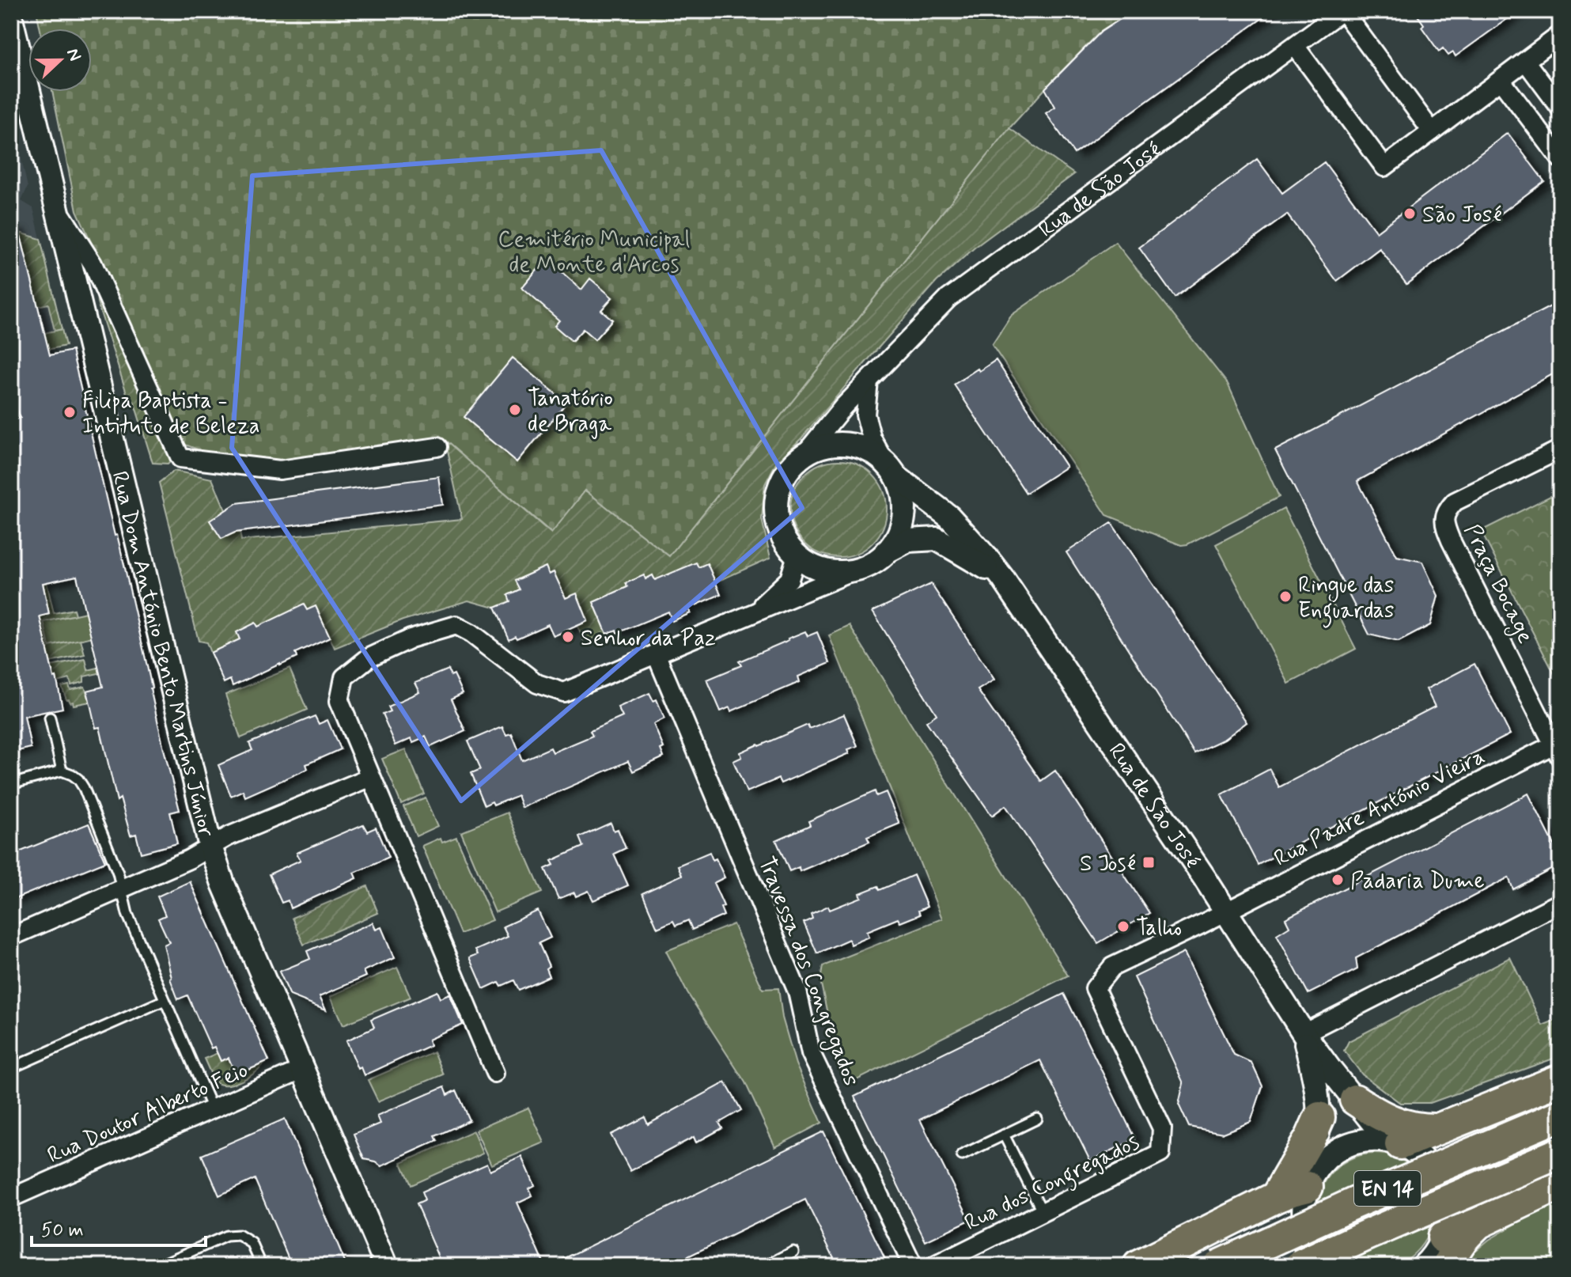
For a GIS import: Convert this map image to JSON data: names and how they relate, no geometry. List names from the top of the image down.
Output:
{
  "streets": {
    "highway": ["EN 14"],
    "street": [
      "Rua de São José",
      "Praça Bocage",
      "Rua Dom António Bento Martins Júnior",
      "Rua Padre António Vieira",
      "Travessa dos Congregados",
      "Rua Doutor Alberto Feio",
      "Rua dos Congregados"
    ]
  },
  "crossings": [
    ["Rua de São José", "Rua Padre António Vieira"],
    ["Rua de São José", "Rua dos Congregados"],
    ["Praça Bocage", "Rua Padre António Vieira"],
    ["Rua Dom António Bento Martins Júnior", "Rua Doutor Alberto Feio"],
    ["Rua Padre António Vieira", "Rua dos Congregados"]
  ],
  "parks": ["Cemitério Municipal de Monte d'Arcos"],
  "places": {
    "other": [
      "São José",
      "Tanatório de Braga",
      "Filipa Baptista - Intituto de Beleza",
      "Ringue das Enguardas",
      "Senhor da Paz",
      "Padaria Dume",
      "Talho"
    ],
    "transit": ["S José"]
  },
  "scale_bar": "50 m",
  "north": "right"
}
